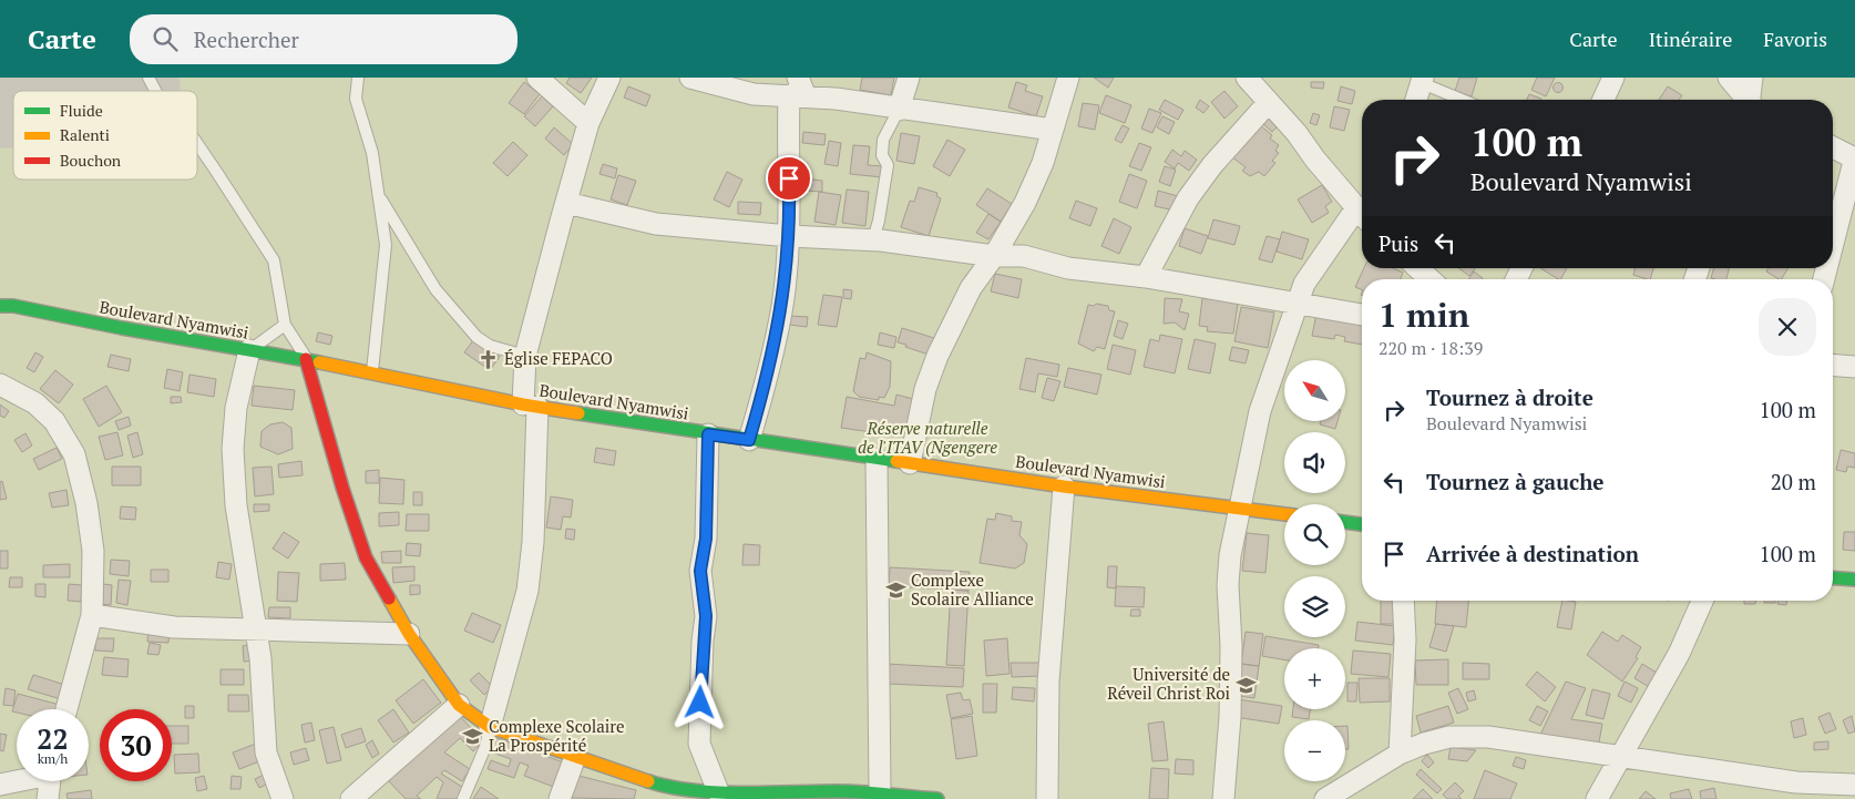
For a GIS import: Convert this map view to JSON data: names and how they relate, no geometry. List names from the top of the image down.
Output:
{
  "streets": {
    "main road": ["Boulevard Nyamwisi"]
  },
  "parks": ["Réserve naturelle de l'ITAV (Ngengere"],
  "places": {
    "church": ["Église FEPACO"],
    "school or university": ["Complexe Scolaire Alliance", "Université de Réveil Christ Roi", "Complexe Scolaire La Prospérité"]
  },
  "legend": ["Fluide", "Ralenti", "Bouchon"],
  "north": "top left",
  "page": {
    "header": "Carte",
    "search": "Rechercher",
    "nav": ["Carte", "Itinéraire", "Favoris"],
    "turn": ["100 m", "Boulevard Nyamwisi"],
    "then": "Puis",
    "heading": ["1 min", "220 m · 18:39"],
    "map_buttons": ["+", "−"],
    "list": [
      {
        "name": "Tournez à droite",
        "note": "Boulevard Nyamwisi",
        "value": "100 m"
      },
      {
        "name": "Tournez à gauche",
        "value": "20 m"
      },
      {
        "name": "Arrivée à destination",
        "value": "100 m"
      }
    ],
    "speed": "22 km/h",
    "limit": "30"
  }
}
